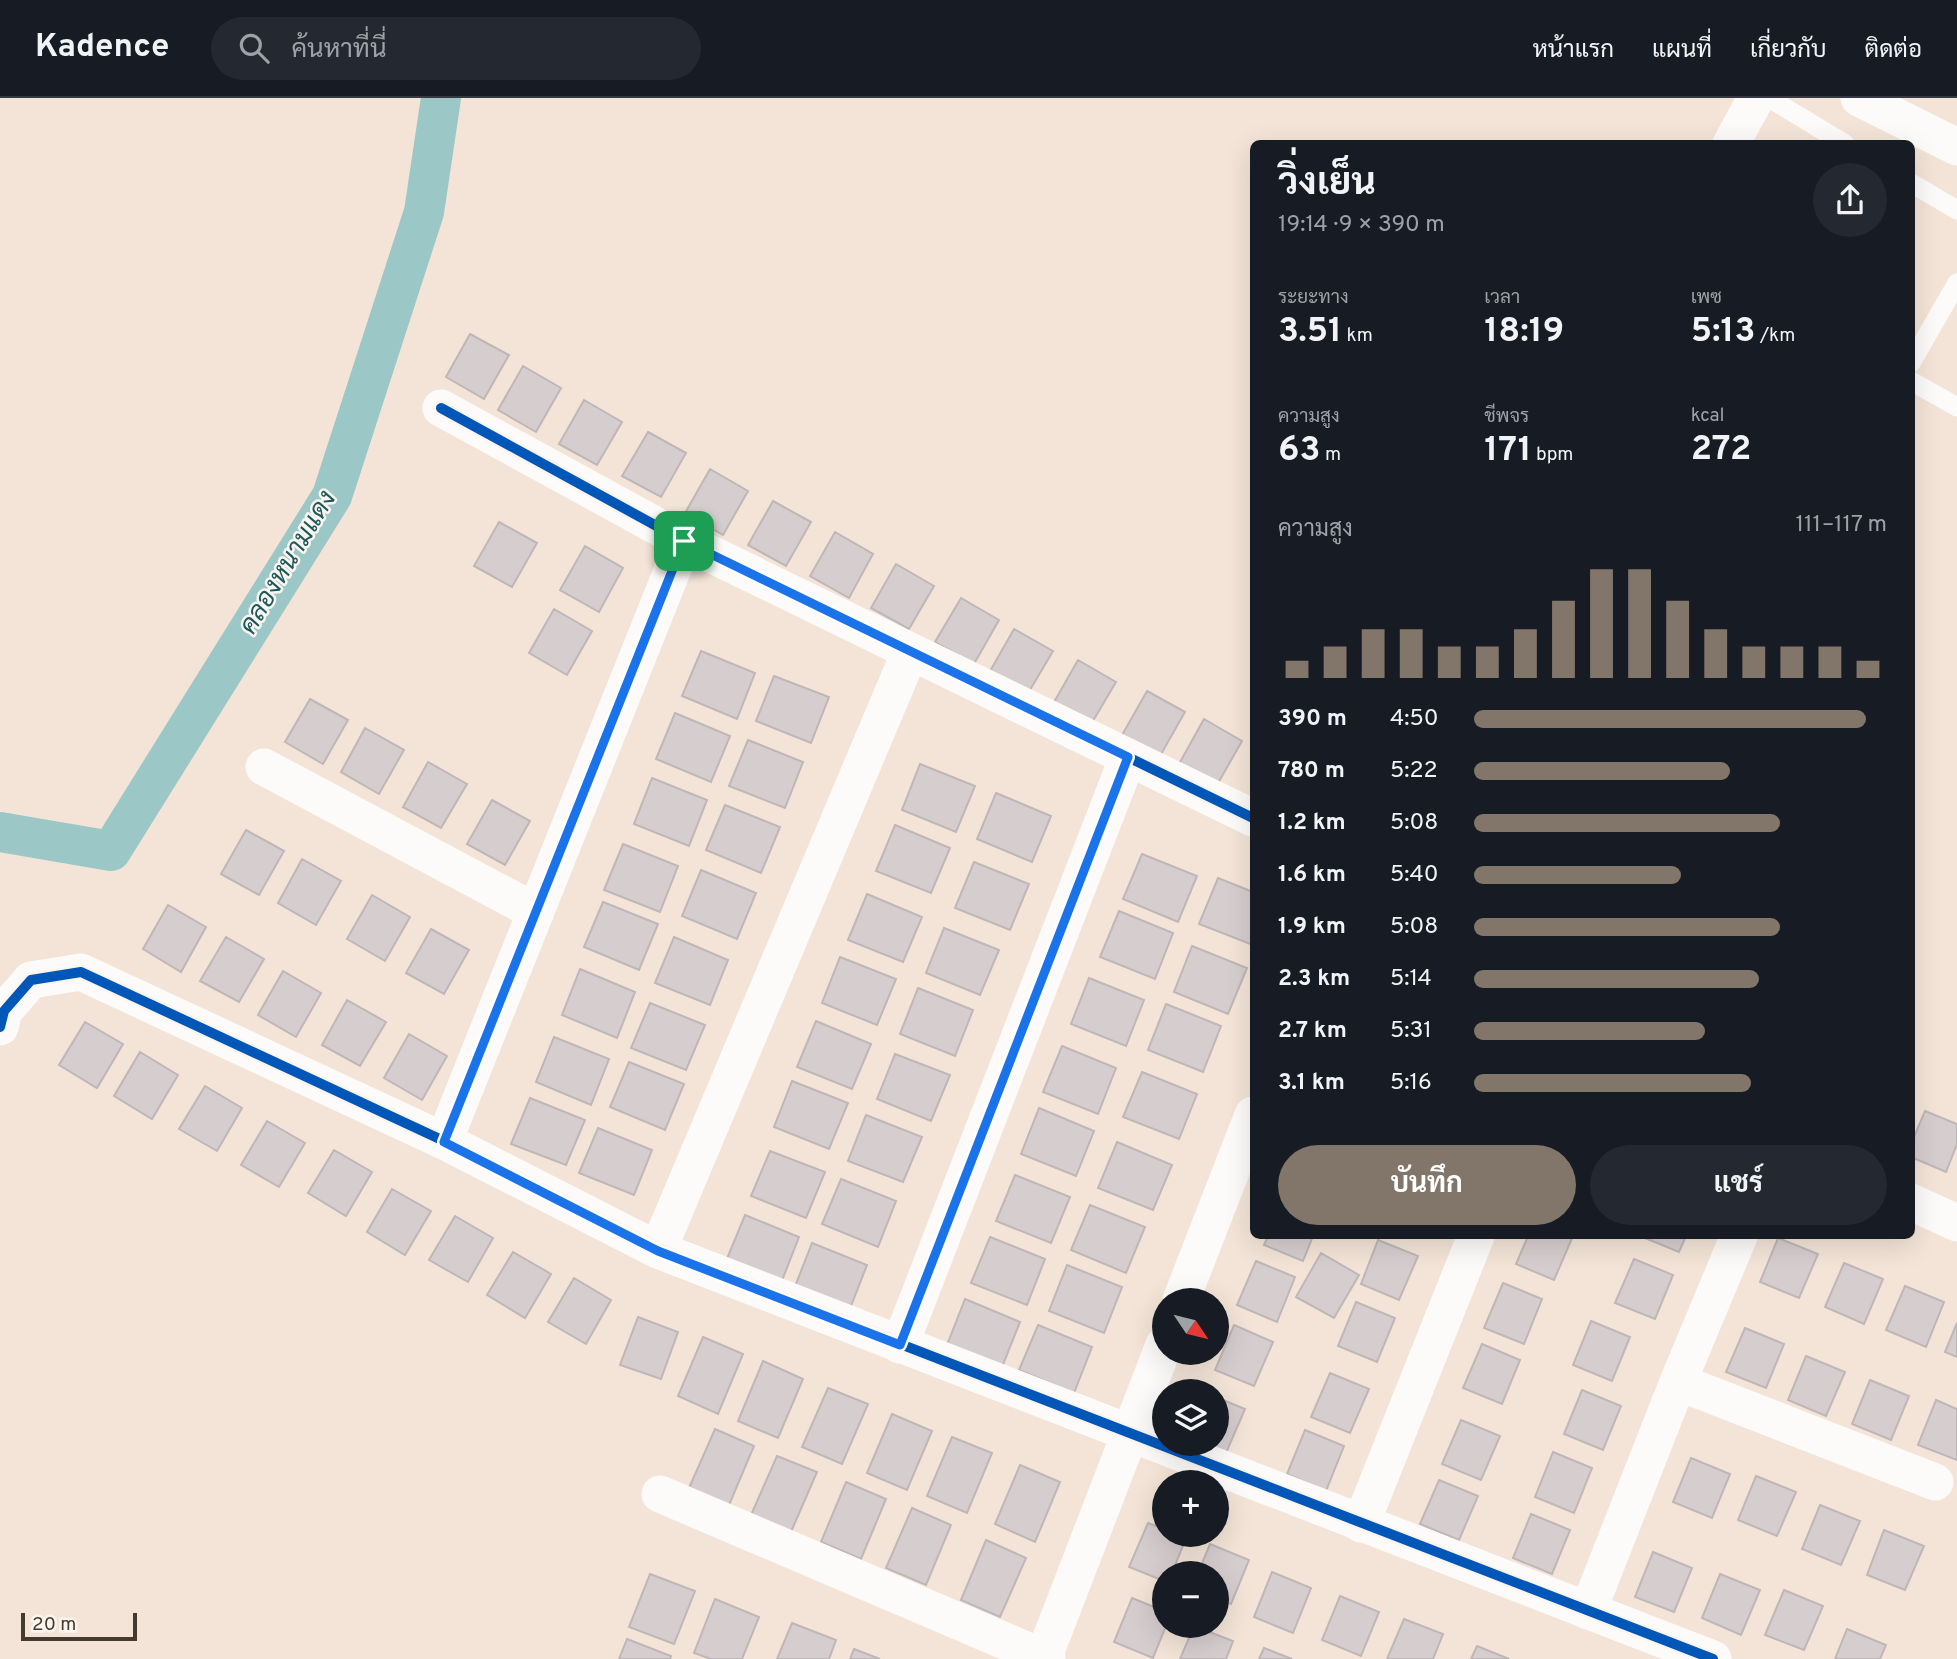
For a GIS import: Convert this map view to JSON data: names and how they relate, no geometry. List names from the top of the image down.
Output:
{
  "water": ["คลองหนามแดง"],
  "scale_bar": "20 m",
  "north": "bottom right",
  "page": {
    "header": "Kadence",
    "search": "ค้นหาที่นี่",
    "nav": [
      "หน้าแรก",
      "แผนที่",
      "เกี่ยวกับ",
      "ติดต่อ"
    ],
    "heading": ["วิ่งเย็น", "19:14 · 9 × 390 m"],
    "stats": [
      ["ระยะทาง", "3.51 km"],
      ["เวลา", "18:19"],
      ["เพซ", "5:13 /km"],
      ["ความสูง", "63 m"],
      ["ชีพจร", "171 bpm"],
      ["kcal", "272"]
    ],
    "chart": ["ความสูง", "111–117 m"],
    "list": [
      {
        "name": "390 m",
        "note": "4:50"
      },
      {
        "name": "780 m",
        "note": "5:22"
      },
      {
        "name": "1.2 km",
        "note": "5:08"
      },
      {
        "name": "1.6 km",
        "note": "5:40"
      },
      {
        "name": "1.9 km",
        "note": "5:08"
      },
      {
        "name": "2.3 km",
        "note": "5:14"
      },
      {
        "name": "2.7 km",
        "note": "5:31"
      },
      {
        "name": "3.1 km",
        "note": "5:16"
      }
    ],
    "buttons": ["บันทึก", "แชร์"],
    "map_buttons": ["+", "−"],
    "scale": "20 m"
  }
}
